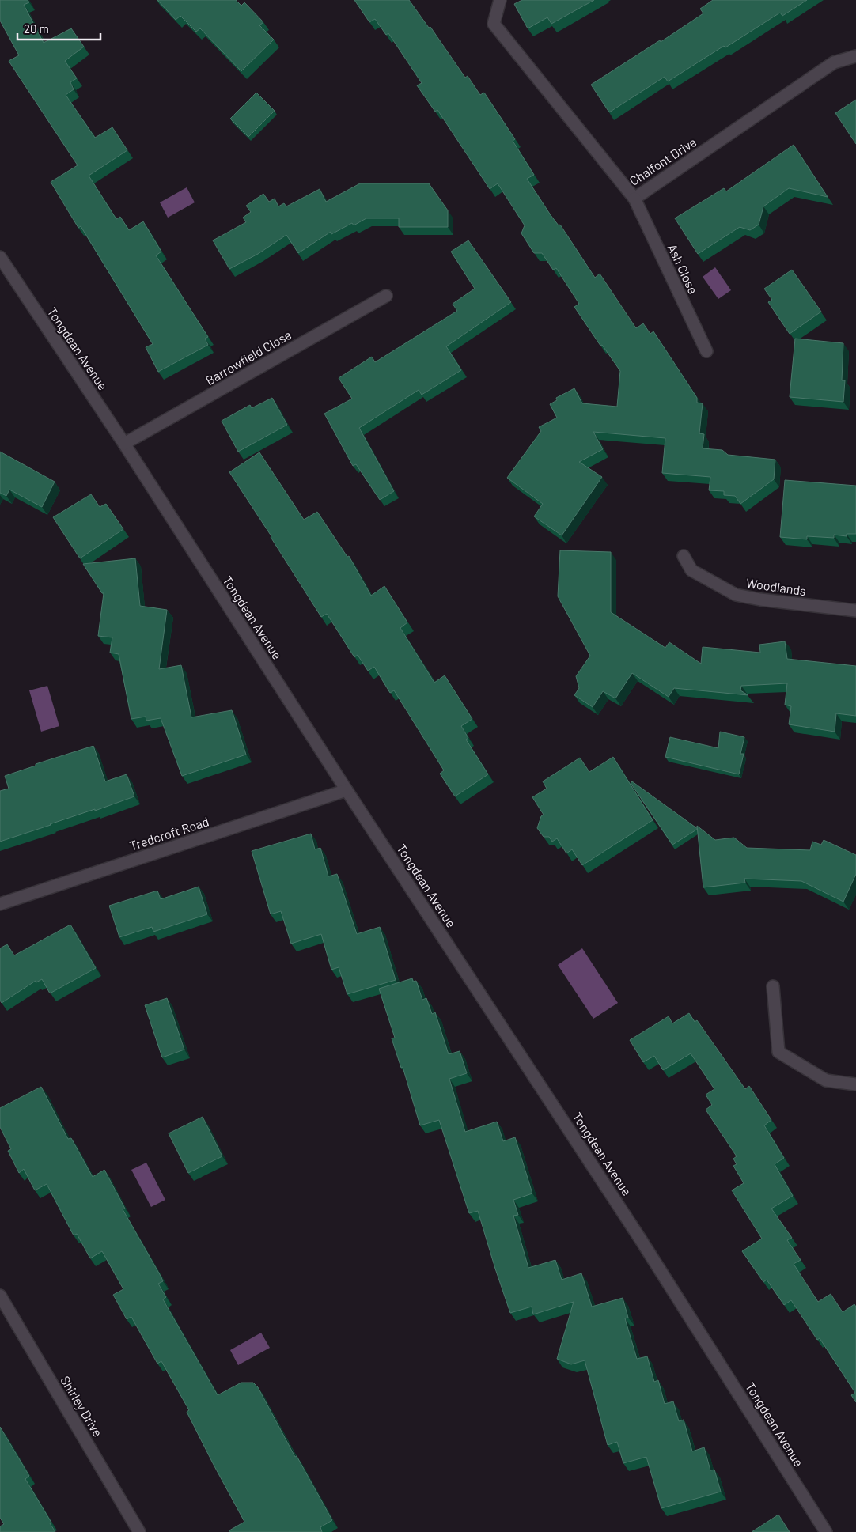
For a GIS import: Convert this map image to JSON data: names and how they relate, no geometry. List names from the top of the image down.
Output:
{
  "streets": {
    "street": [
      "Chalfont Drive",
      "Ash Close",
      "Tongdean Avenue",
      "Barrowfield Close",
      "Woodlands",
      "Tredcroft Road",
      "Shirley Drive"
    ]
  },
  "crossings": [
    ["Chalfont Drive", "Ash Close"],
    ["Tongdean Avenue", "Barrowfield Close"],
    ["Tongdean Avenue", "Tredcroft Road"]
  ],
  "scale_bar": "20 m"
}
